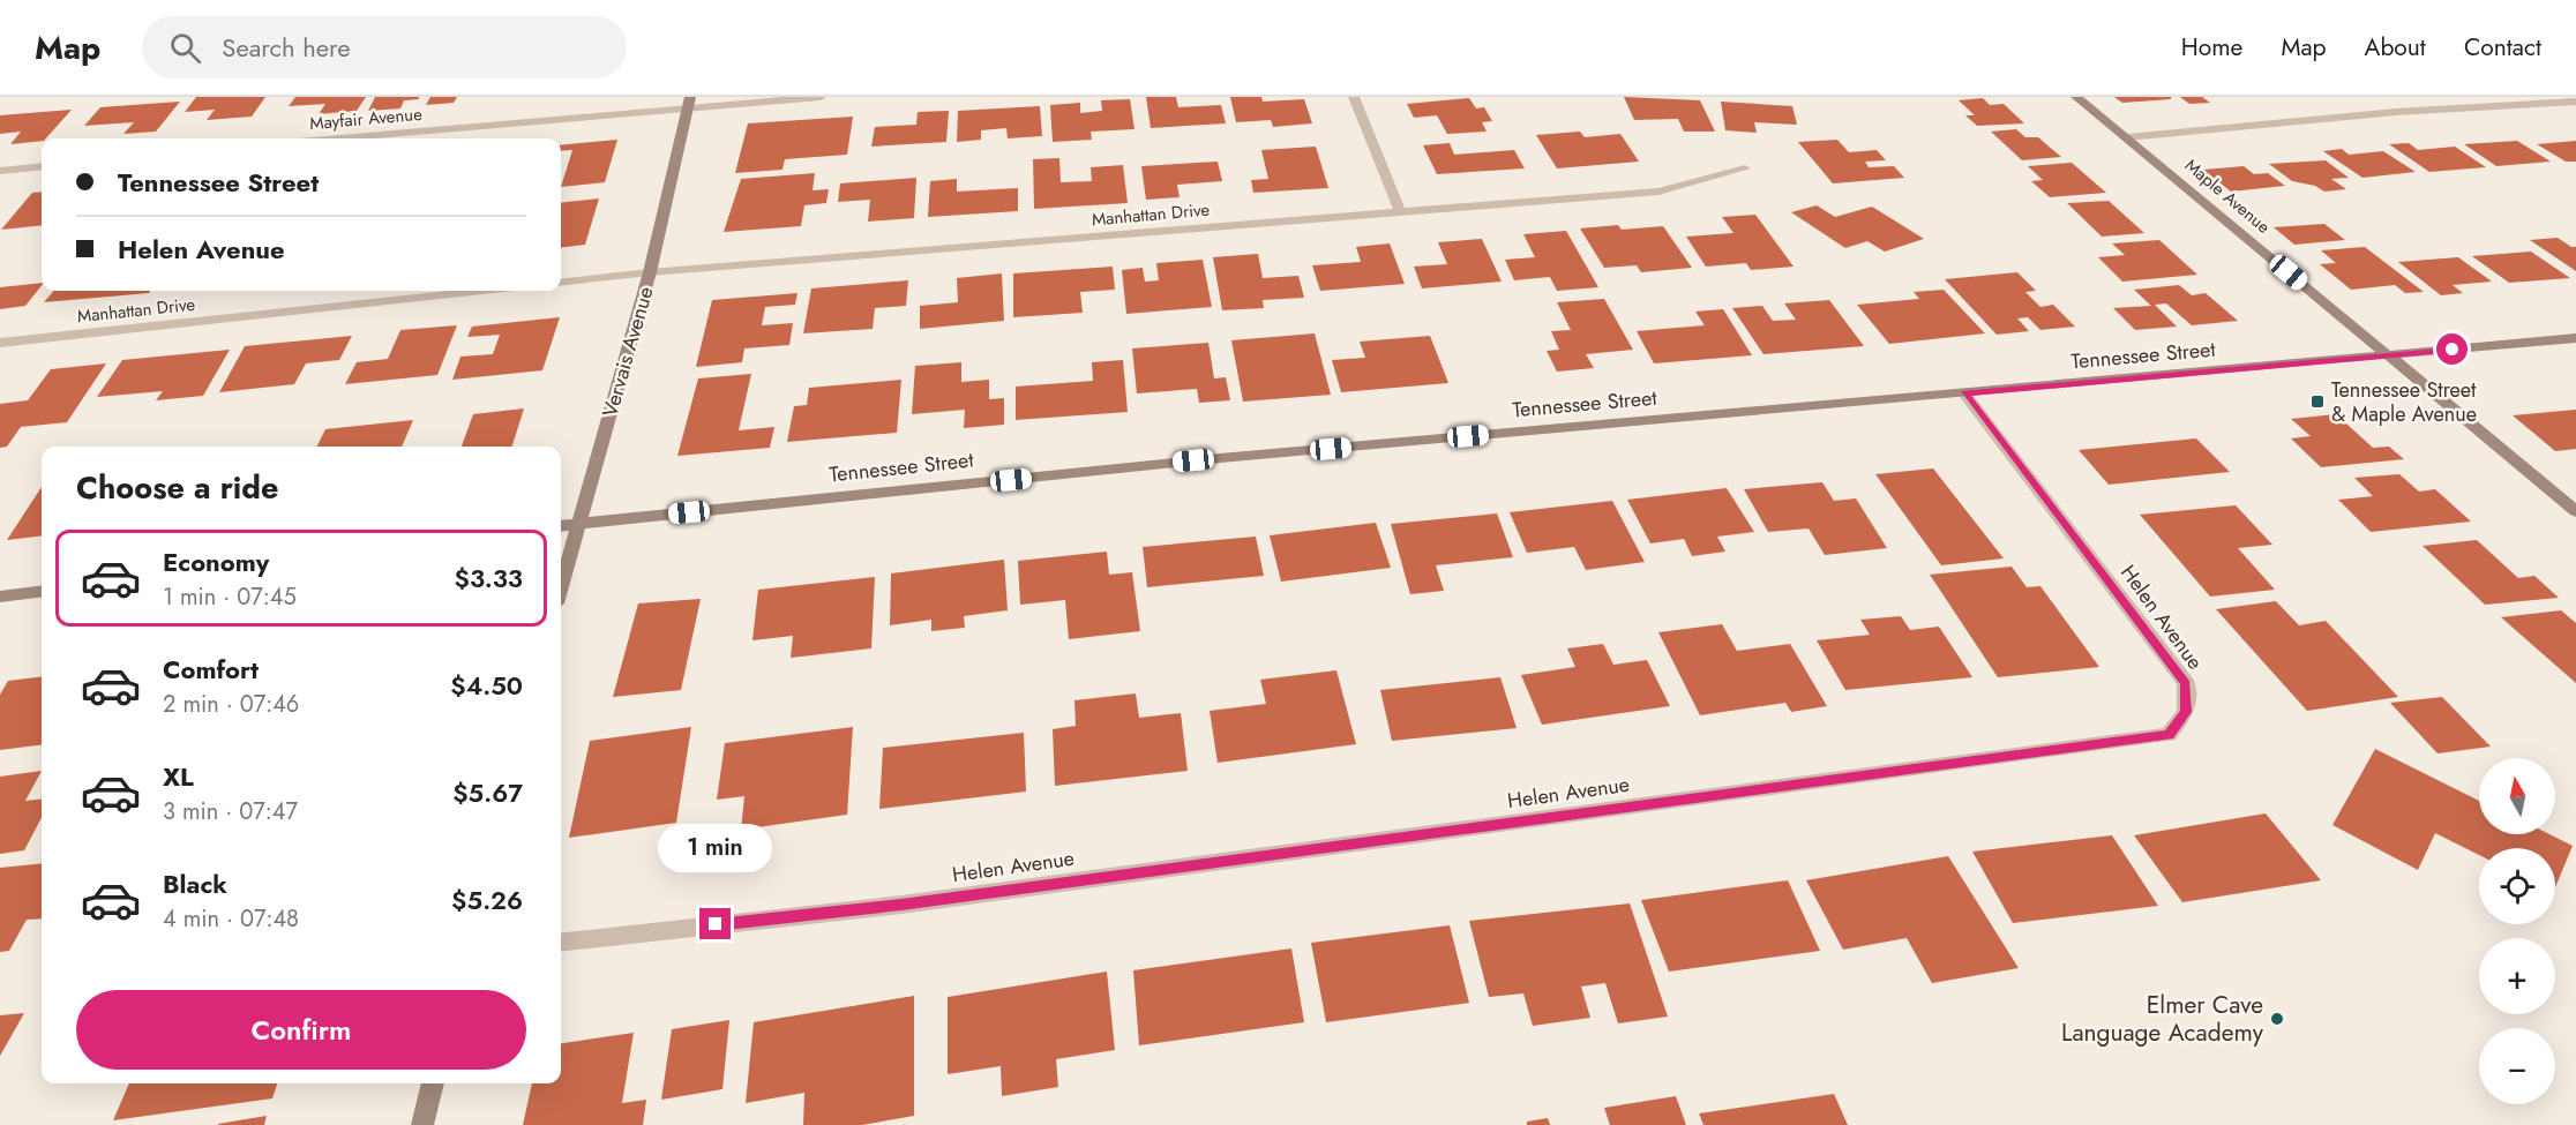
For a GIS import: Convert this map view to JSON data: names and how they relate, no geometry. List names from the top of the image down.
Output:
{
  "streets": {
    "main road": ["Maple Avenue", "Vervais Avenue", "Tennessee Street"],
    "street": ["Mayfair Avenue", "Manhattan Drive", "Helen Avenue"]
  },
  "crossings": [
    ["Mayfair Avenue", "Vervais Avenue"],
    ["Maple Avenue", "Tennessee Street"],
    ["Manhattan Drive", "Vervais Avenue"],
    ["Vervais Avenue", "Tennessee Street"],
    ["Tennessee Street", "Helen Avenue"]
  ],
  "places": {
    "transit": ["Tennessee Street & Maple Avenue"],
    "other": ["Elmer Cave Language Academy"]
  },
  "north": "top",
  "page": {
    "header": "Map",
    "search": "Search here",
    "nav": [
      "Home",
      "Map",
      "About",
      "Contact"
    ],
    "banner": ["Tennessee Street", "Helen Avenue"],
    "heading": "Choose a ride",
    "list": [
      {
        "name": "Economy",
        "note": "1 min · 07:45",
        "value": "$3.33"
      },
      {
        "name": "Comfort",
        "note": "2 min · 07:46",
        "value": "$4.50"
      },
      {
        "name": "XL",
        "note": "3 min · 07:47",
        "value": "$5.67"
      },
      {
        "name": "Black",
        "note": "4 min · 07:48",
        "value": "$5.26"
      }
    ],
    "map_buttons": ["+", "−"],
    "bubble": "1 min",
    "buttons": "Confirm"
  }
}
